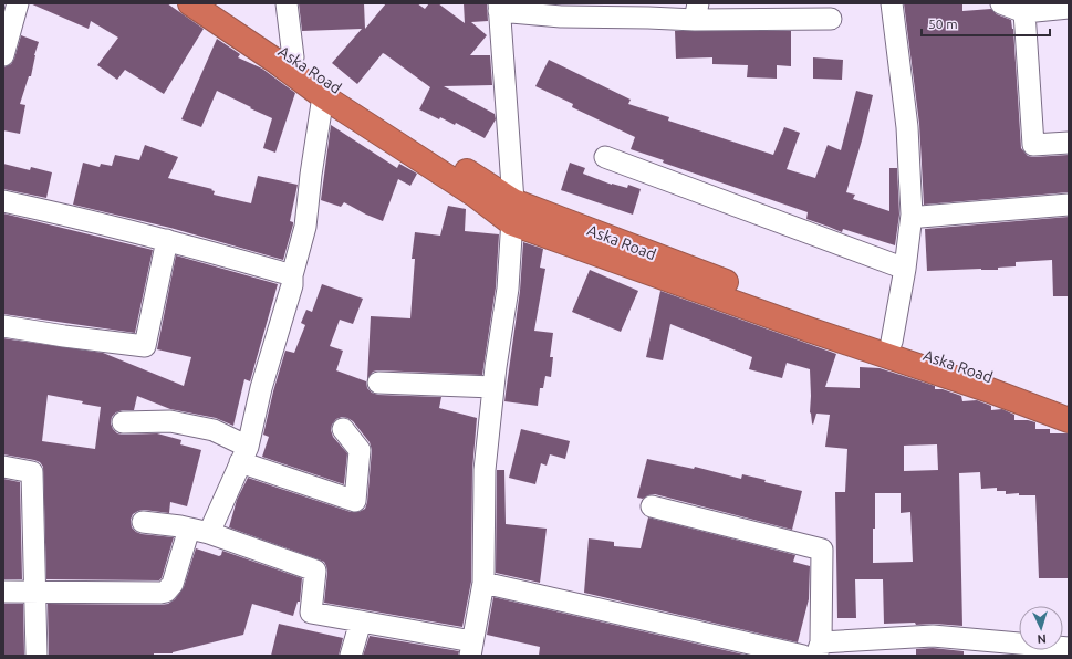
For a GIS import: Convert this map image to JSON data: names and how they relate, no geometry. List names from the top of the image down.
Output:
{
  "streets": {
    "highway": ["Aska Road"]
  },
  "scale_bar": "50 m",
  "north": "bottom"
}
